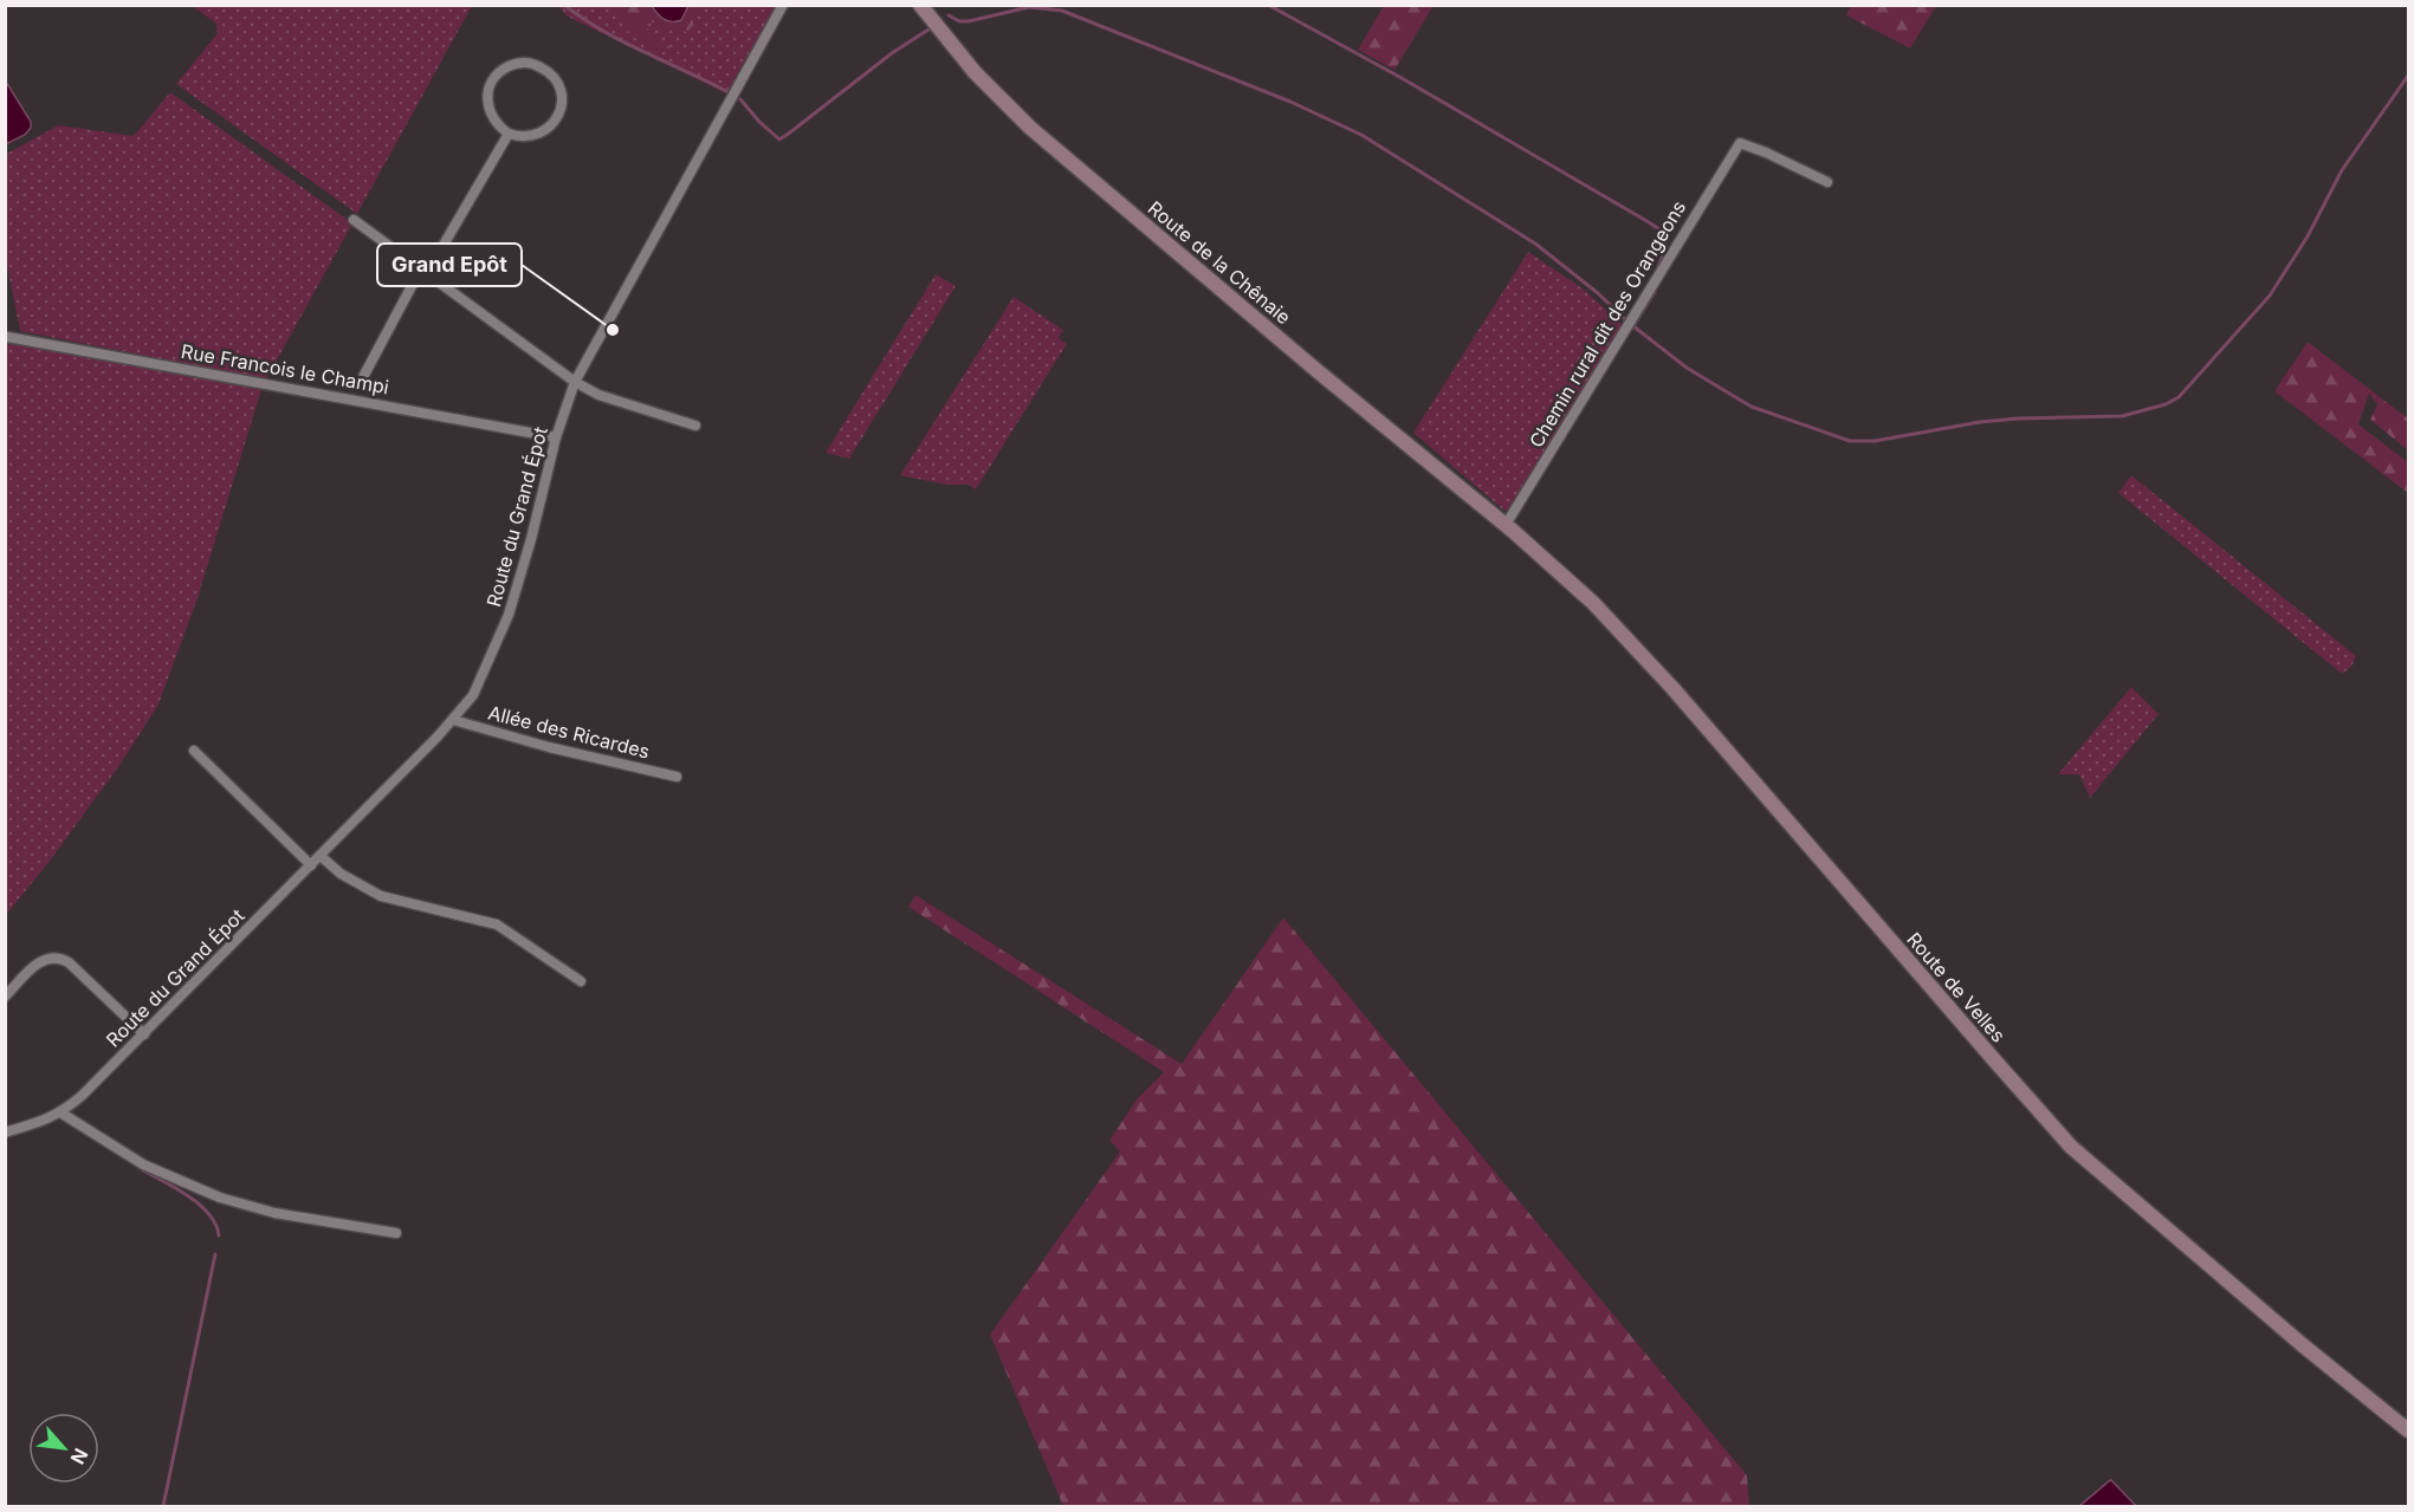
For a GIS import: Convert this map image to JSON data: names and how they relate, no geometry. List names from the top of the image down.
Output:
{
  "streets": {
    "main road": ["Route de la Chênaie", "Route de Velles"],
    "street": [
      "Chemin rural dit des Orangeons",
      "Rue Francois le Champi",
      "Route du Grand Épot",
      "Allée des Ricardes"
    ]
  },
  "crossings": [
    ["Route de la Chênaie", "Chemin rural dit des Orangeons"],
    ["Route de la Chênaie", "Route de Velles"],
    ["Chemin rural dit des Orangeons", "Route de Velles"],
    ["Rue Francois le Champi", "Route du Grand Épot"],
    ["Route du Grand Épot", "Allée des Ricardes"]
  ],
  "places": ["Grand Epôt"],
  "north": "bottom right"
}
